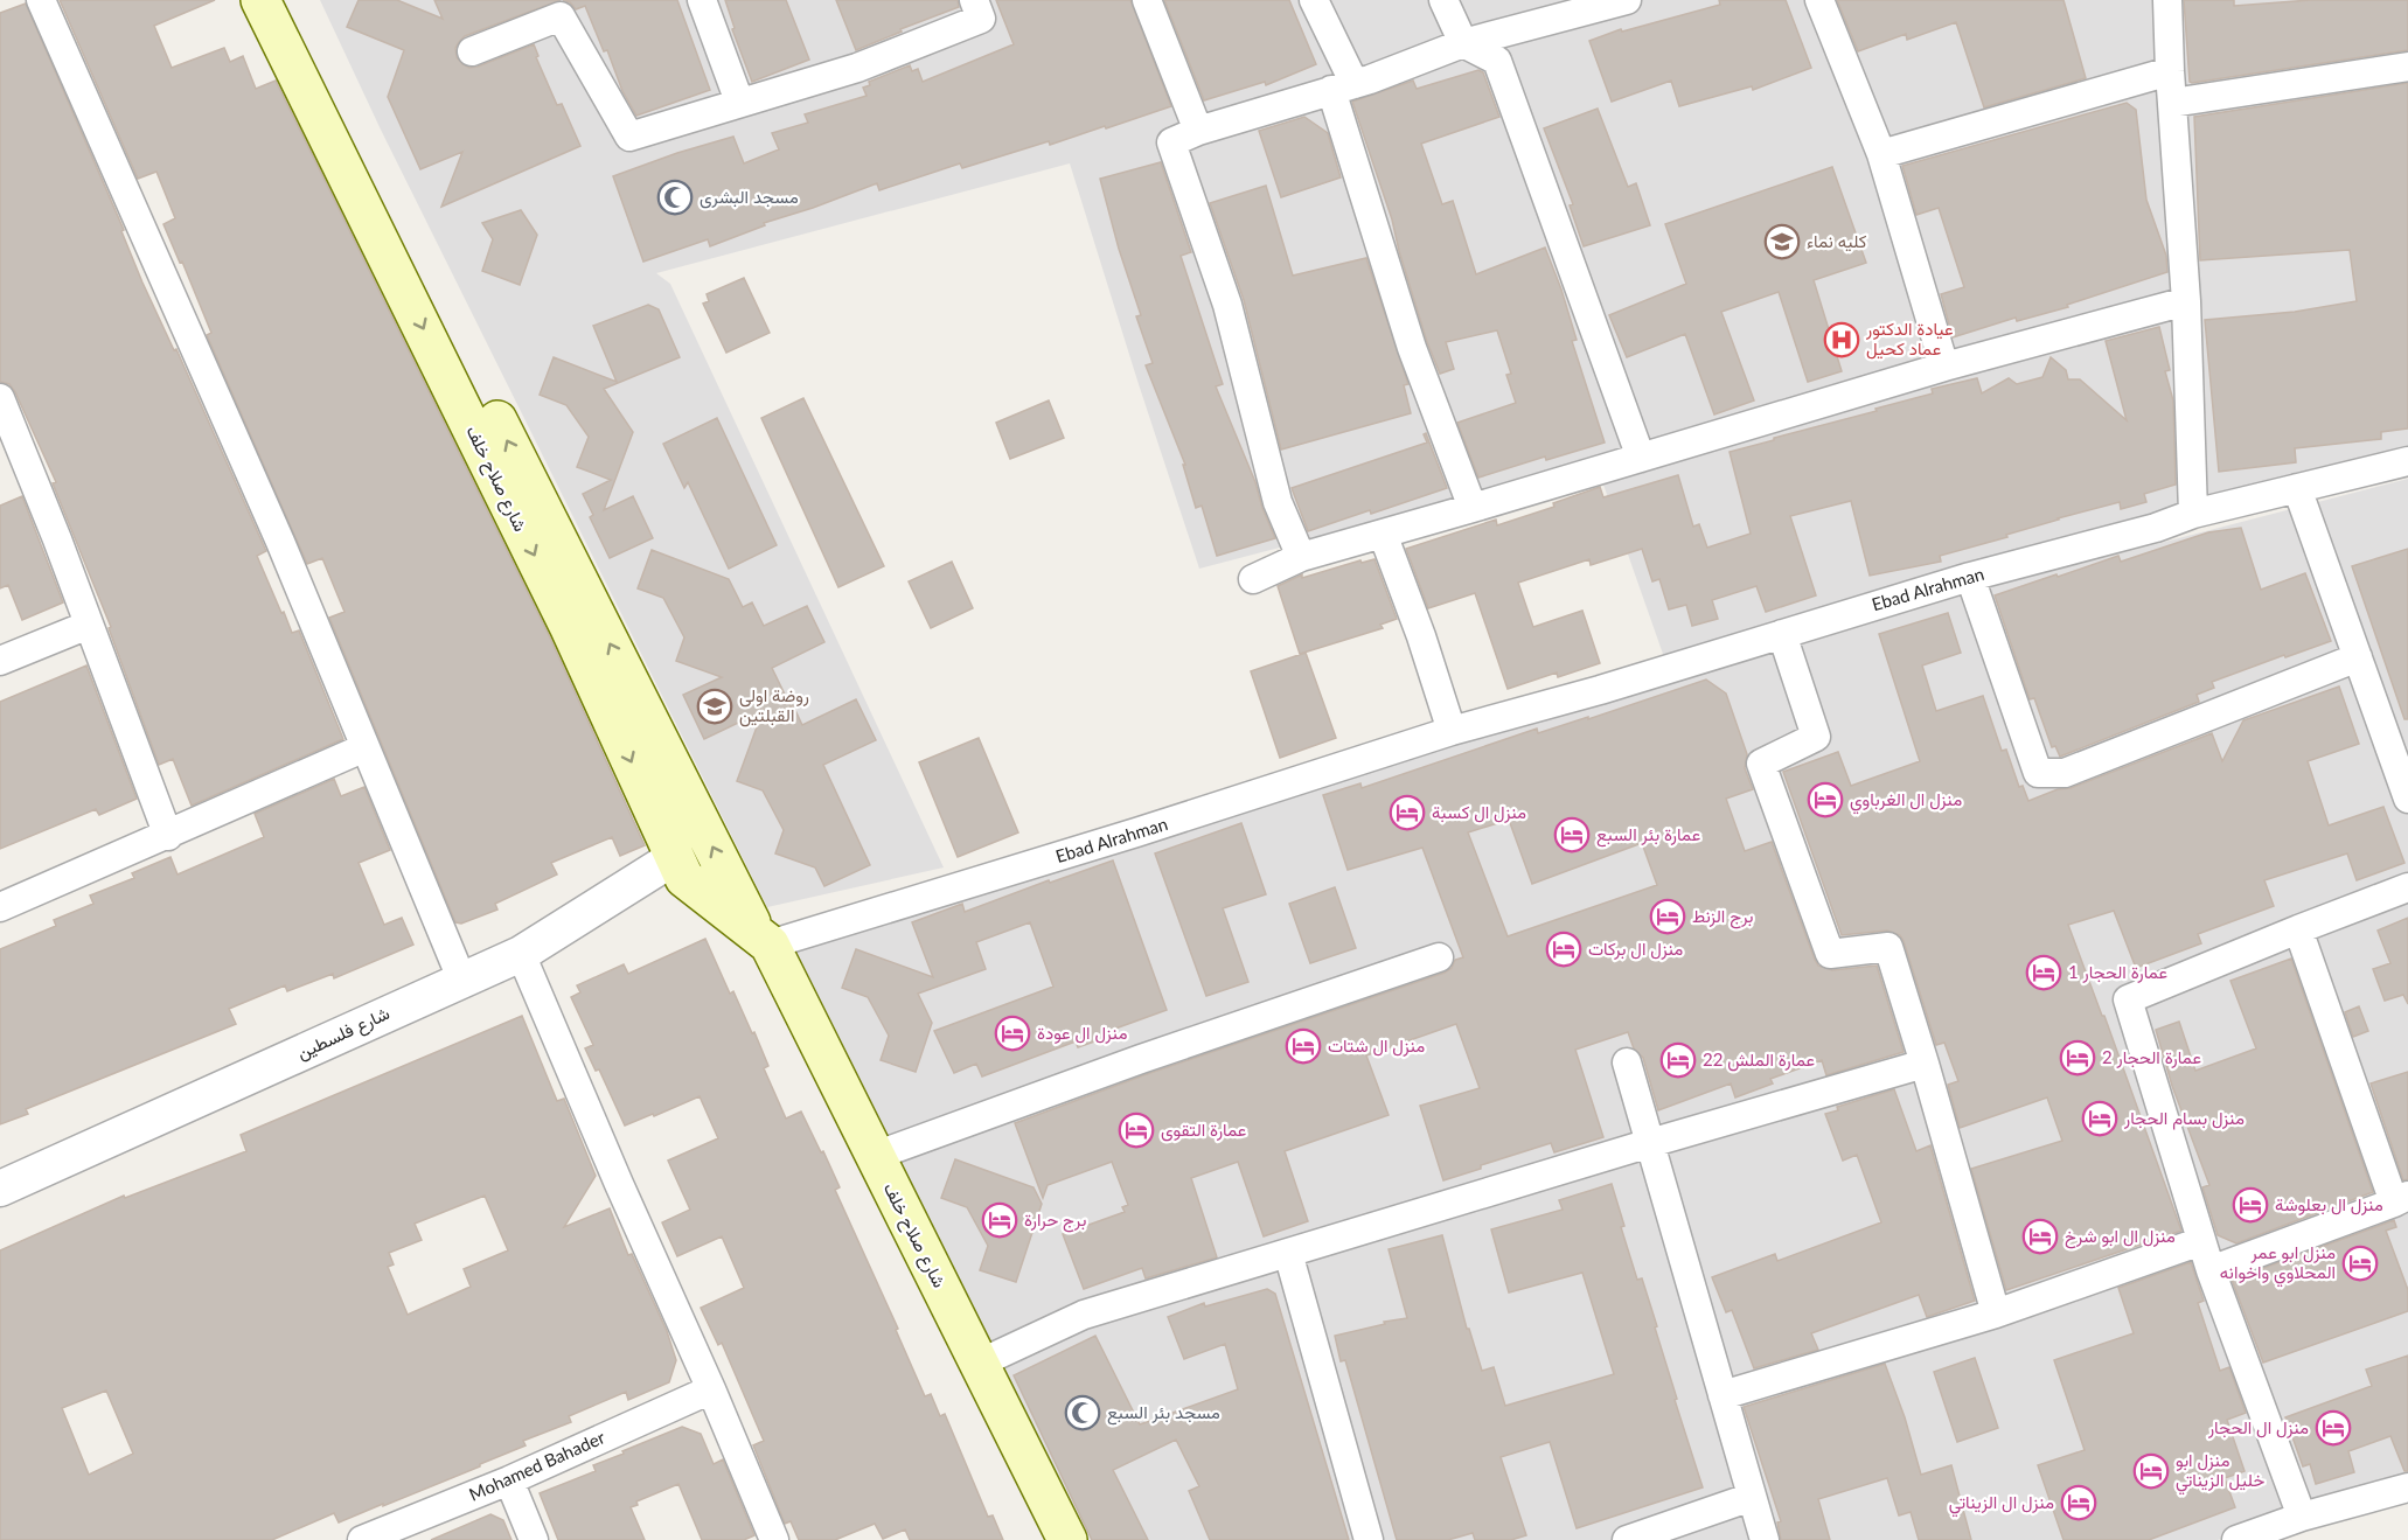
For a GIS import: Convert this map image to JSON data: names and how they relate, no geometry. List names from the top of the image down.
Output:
{
  "streets": {
    "main road": ["شارع صلاح خلف"],
    "street": ["Ebad Alrahman", "شارع فلسطين", "Mohamed Bahader"]
  },
  "crossings": [
    ["شارع صلاح خلف", "Ebad Alrahman"],
    ["شارع صلاح خلف", "شارع فلسطين"]
  ],
  "places": {
    "mosque": ["مسجد البشرى", "مسجد بئر السبع"],
    "school or university": ["كليه نماء", "روضة اولى القبلتين"],
    "hospital": ["عيادة الدكتور عماد كحيل"],
    "hotel": [
      "منزل ال الغرباوي",
      "منزل ال كسبة",
      "عمارة بئر السبع",
      "برج الزنط",
      "منزل ال بركات",
      "عمارة الحجار 1",
      "منزل ال عودة",
      "منزل ال شتات",
      "عمارة الحجار 2",
      "عمارة الملش 22",
      "منزل بسام الحجار",
      "عمارة التقوى",
      "منزل ال بعلوشة",
      "برج حرارة",
      "منزل ال ابو شرخ",
      "منزل ابو عمر المحلاوي واخوانه",
      "منزل ال الحجار",
      "منزل ابو خليل الزيناتي",
      "منزل ال الزيناتي"
    ]
  }
}
